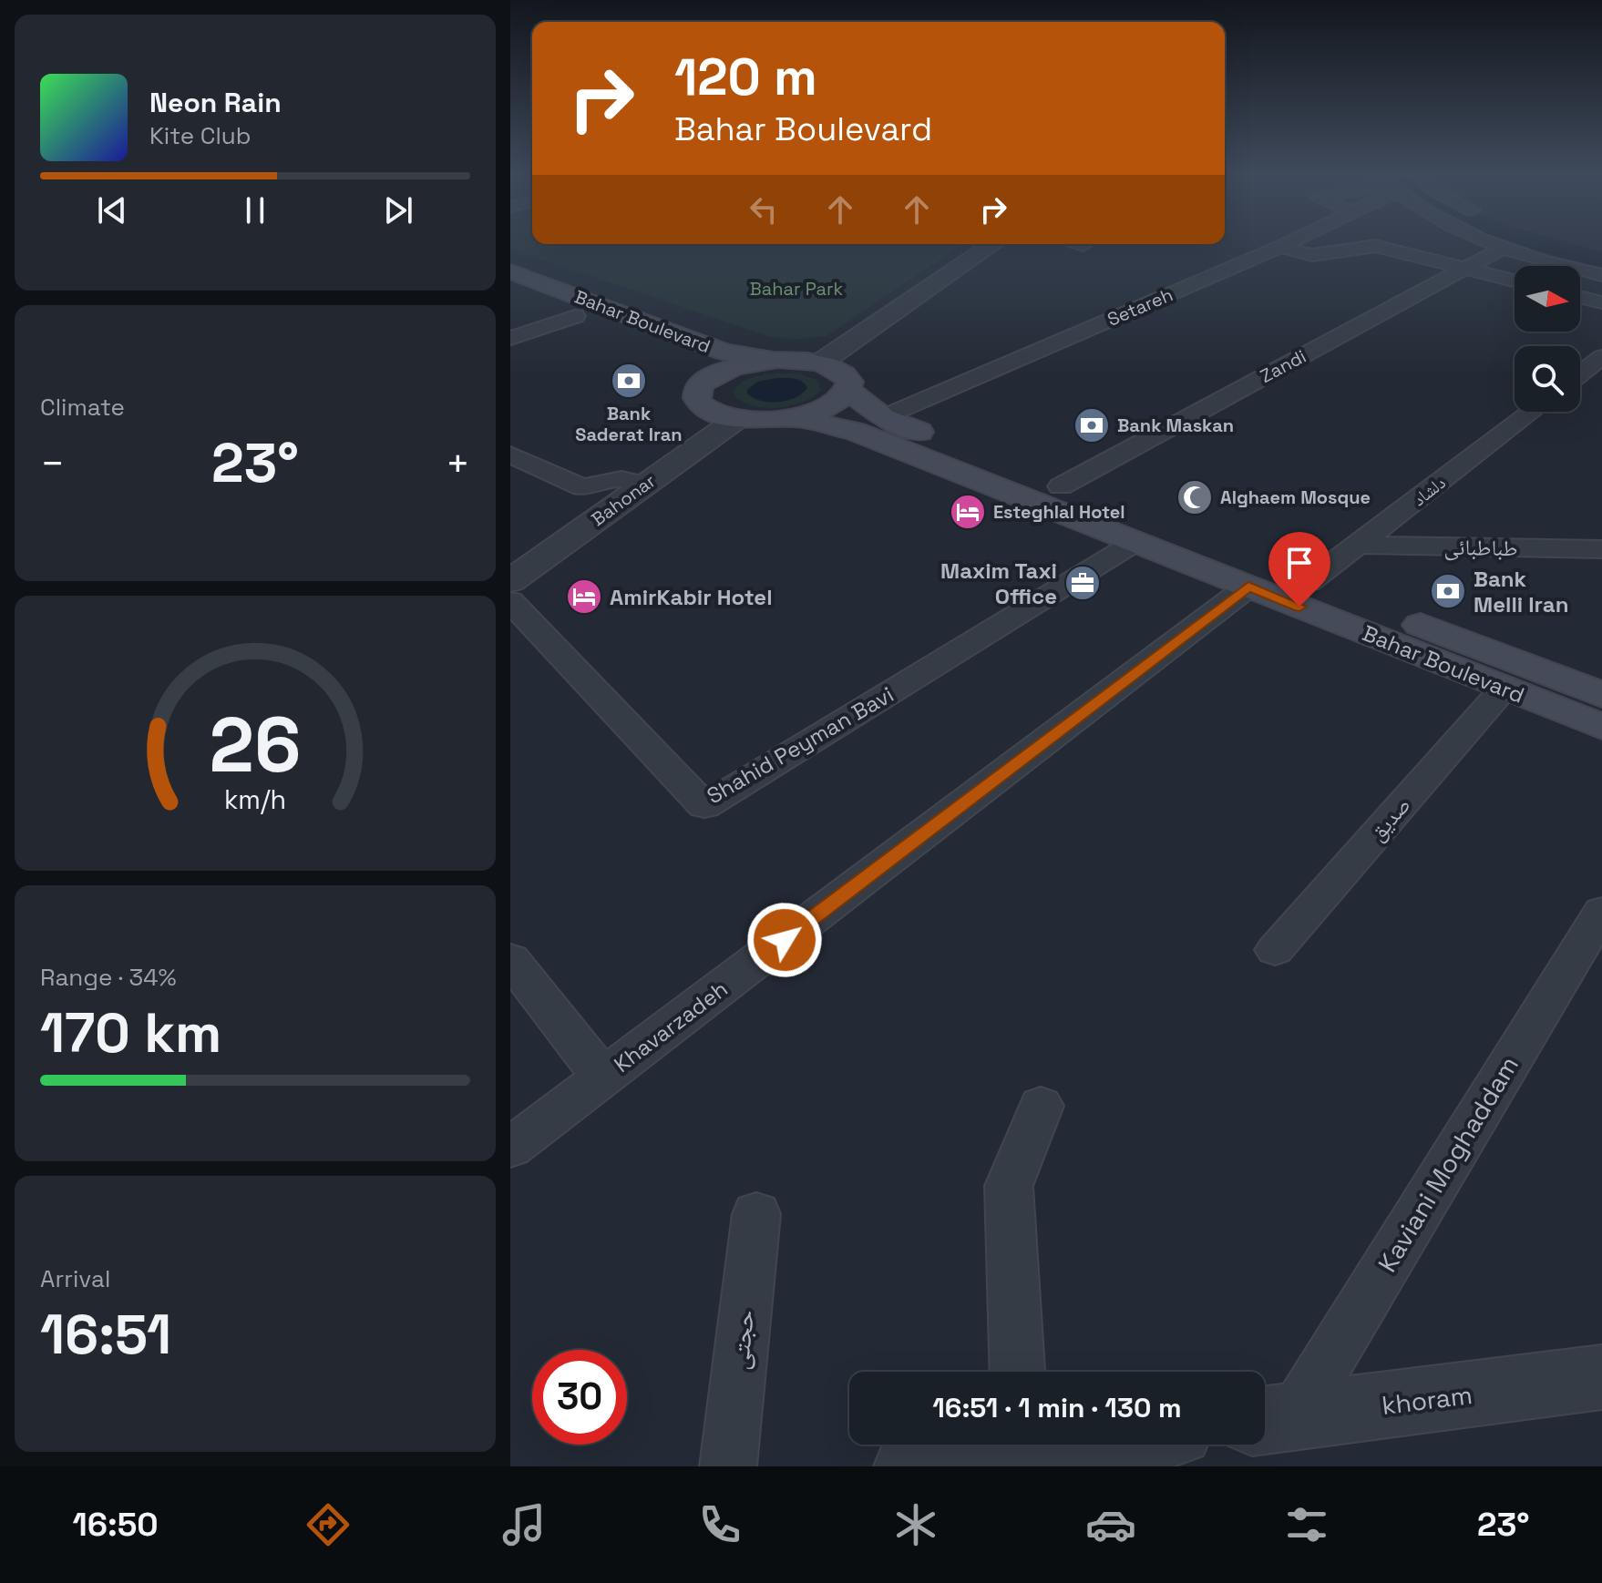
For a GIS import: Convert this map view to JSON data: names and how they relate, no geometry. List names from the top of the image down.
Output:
{
  "streets": {
    "main road": ["Bahar Boulevard"],
    "street": [
      "Setareh",
      "Zandi",
      "دلشاد",
      "Bahonar",
      "طباطبائی",
      "Shahid Peyman Bavi",
      "صدیق",
      "Khavarzadeh",
      "Kaviani Moghaddam",
      "حجتی",
      "khoram"
    ]
  },
  "crossings": [
    ["Setareh", "Bahar Boulevard"],
    ["Bahar Boulevard", "Zandi"],
    ["Bahar Boulevard", "دلشاد"],
    ["Bahar Boulevard", "Bahonar"],
    ["Bahar Boulevard", "Shahid Peyman Bavi"],
    ["Bahar Boulevard", "صدیق"],
    ["Bahar Boulevard", "Khavarzadeh"],
    ["دلشاد", "طباطبائی"],
    ["Kaviani Moghaddam", "khoram"]
  ],
  "parks": ["Bahar Park"],
  "places": {
    "bank": ["Bank Saderat Iran", "Bank Maskan", "Bank Melli Iran"],
    "mosque": ["Alghaem Mosque"],
    "hotel": ["Esteghlal Hotel", "AmirKabir Hotel"],
    "office": ["Maxim Taxi Office"]
  },
  "north": "right",
  "page": {
    "turn": ["120 m", "Bahar Boulevard"],
    "song": ["Neon Rain", "Kite Club"],
    "tile": [
      "Climate",
      ["Range · 34%", "170 km"],
      ["Arrival", "16:51"]
    ],
    "heat": ["−", "23°", "+"],
    "limit": "30",
    "trip": "16:51 · 1 min · 130 m",
    "tabs": ["16:50", "23°"],
    "gauge": ["26", "km/h"]
  }
}
